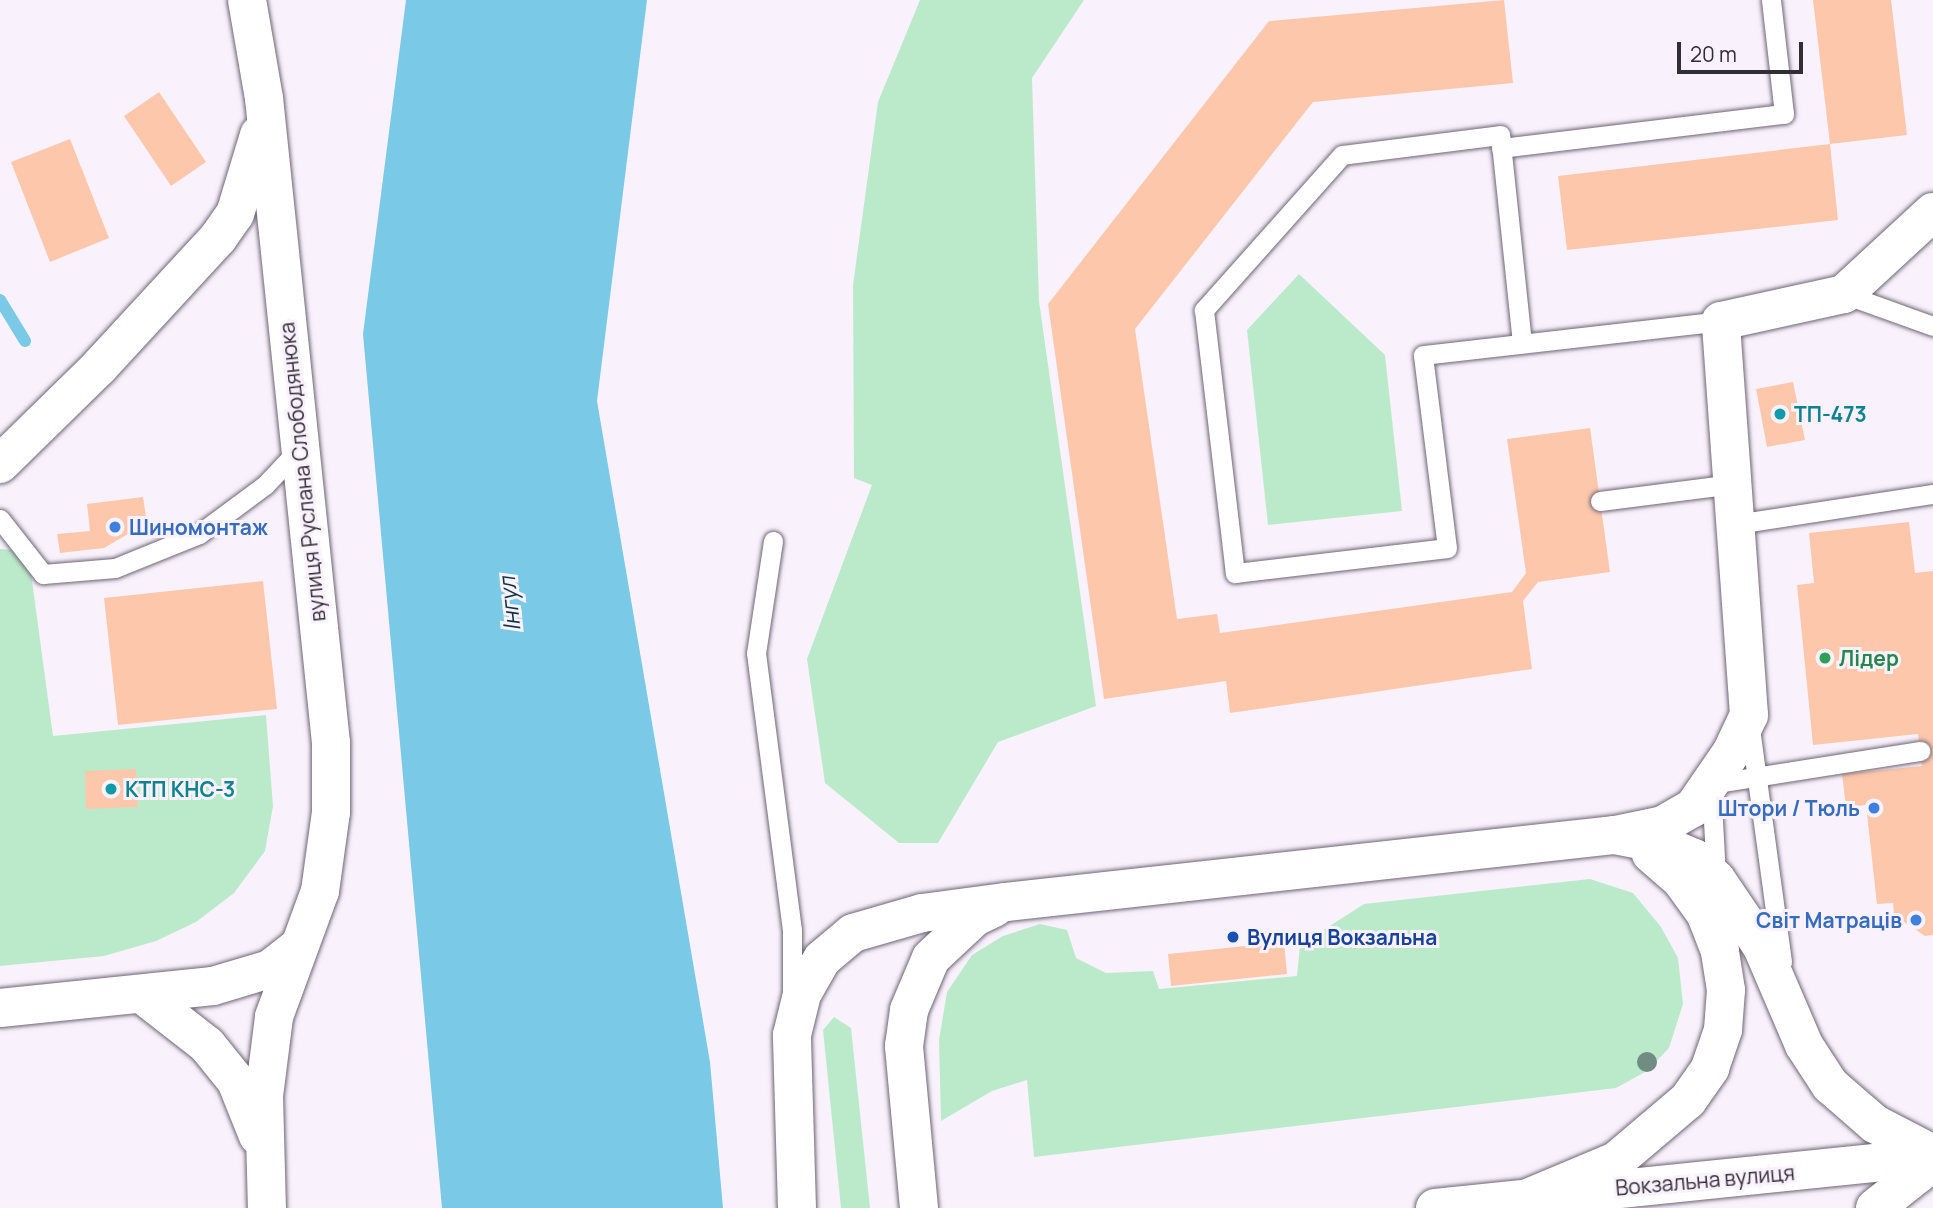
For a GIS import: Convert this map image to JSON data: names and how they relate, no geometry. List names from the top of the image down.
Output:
{
  "streets": {
    "main road": ["вулиця Руслана Слободянюка", "Вокзальна вулиця"]
  },
  "water": ["Інгул"],
  "places": [
    "ТП-473",
    "Шиномонтаж",
    "Лідер",
    "КТП КНС-3",
    "Штори / Тюль",
    "Світ Матраців",
    "Вулиця Вокзальна"
  ],
  "scale_bar": "20 m"
}
